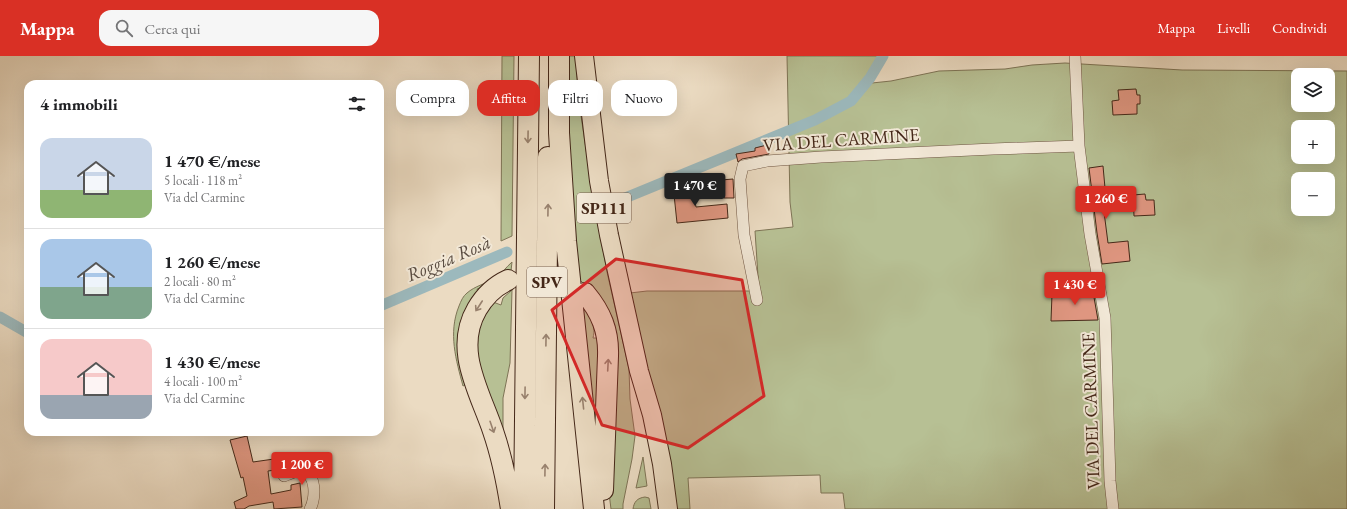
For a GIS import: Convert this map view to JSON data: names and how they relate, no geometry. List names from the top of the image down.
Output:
{
  "streets": {
    "highway": ["SPV"],
    "main road": ["SP111"],
    "street": ["VIA DEL CARMINE"]
  },
  "water": ["Roggia Rosà"],
  "page": {
    "header": "Mappa",
    "search": "Cerca qui",
    "nav": ["Mappa", "Livelli", "Condividi"],
    "map_buttons": ["+", "−"],
    "chip": [
      "Compra",
      "Affitta",
      "Filtri",
      "Nuovo"
    ],
    "heading": "4 immobili",
    "list": [
      {
        "name": "1 470 €/mese",
        "note": "5 locali · 118 m² · Via del Carmine"
      },
      {
        "name": "1 260 €/mese",
        "note": "2 locali · 80 m² · Via del Carmine"
      },
      {
        "name": "1 430 €/mese",
        "note": "4 locali · 100 m² · Via del Carmine"
      }
    ],
    "price": [
      "1 470 €",
      "1 260 €",
      "1 430 €",
      "1 200 €"
    ]
  }
}
